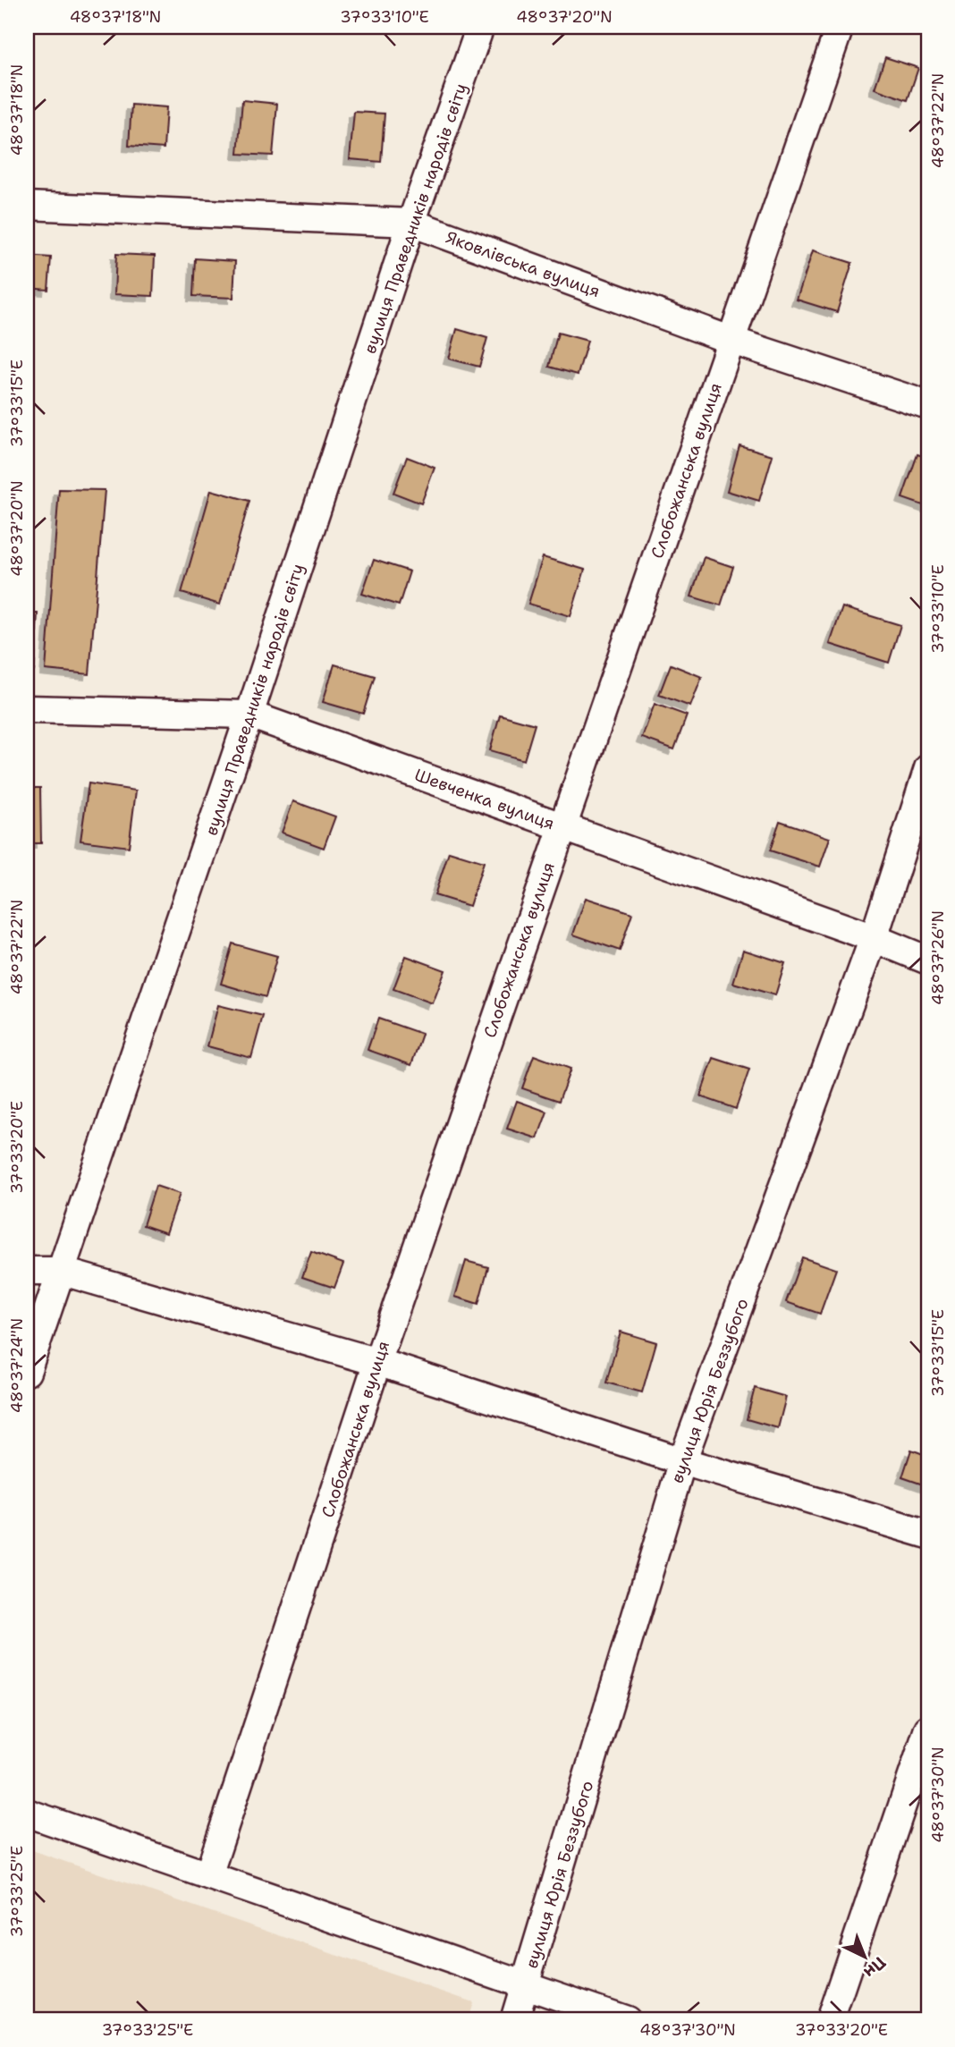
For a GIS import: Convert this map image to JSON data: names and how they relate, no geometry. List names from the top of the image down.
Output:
{
  "streets": {
    "street": [
      "вулиця Праведників народів світу",
      "Яковлівська вулиця",
      "Слобожанська вулиця",
      "Шевченка вулиця",
      "вулиця Юрія Беззубого"
    ]
  },
  "crossings": [
    ["вулиця Праведників народів світу", "Яковлівська вулиця"],
    ["вулиця Праведників народів світу", "Шевченка вулиця"],
    ["Яковлівська вулиця", "Слобожанська вулиця"],
    ["Слобожанська вулиця", "Шевченка вулиця"],
    ["Шевченка вулиця", "вулиця Юрія Беззубого"]
  ],
  "north": "bottom right",
  "coordinates": [
    "48°37'18\"N",
    "37°33'10\"E",
    "48°37'20\"N",
    "48°37'22\"N",
    "37°33'15\"E",
    "48°37'26\"N",
    "37°33'20\"E",
    "48°37'24\"N",
    "48°37'30\"N",
    "37°33'25\"E"
  ]
}
